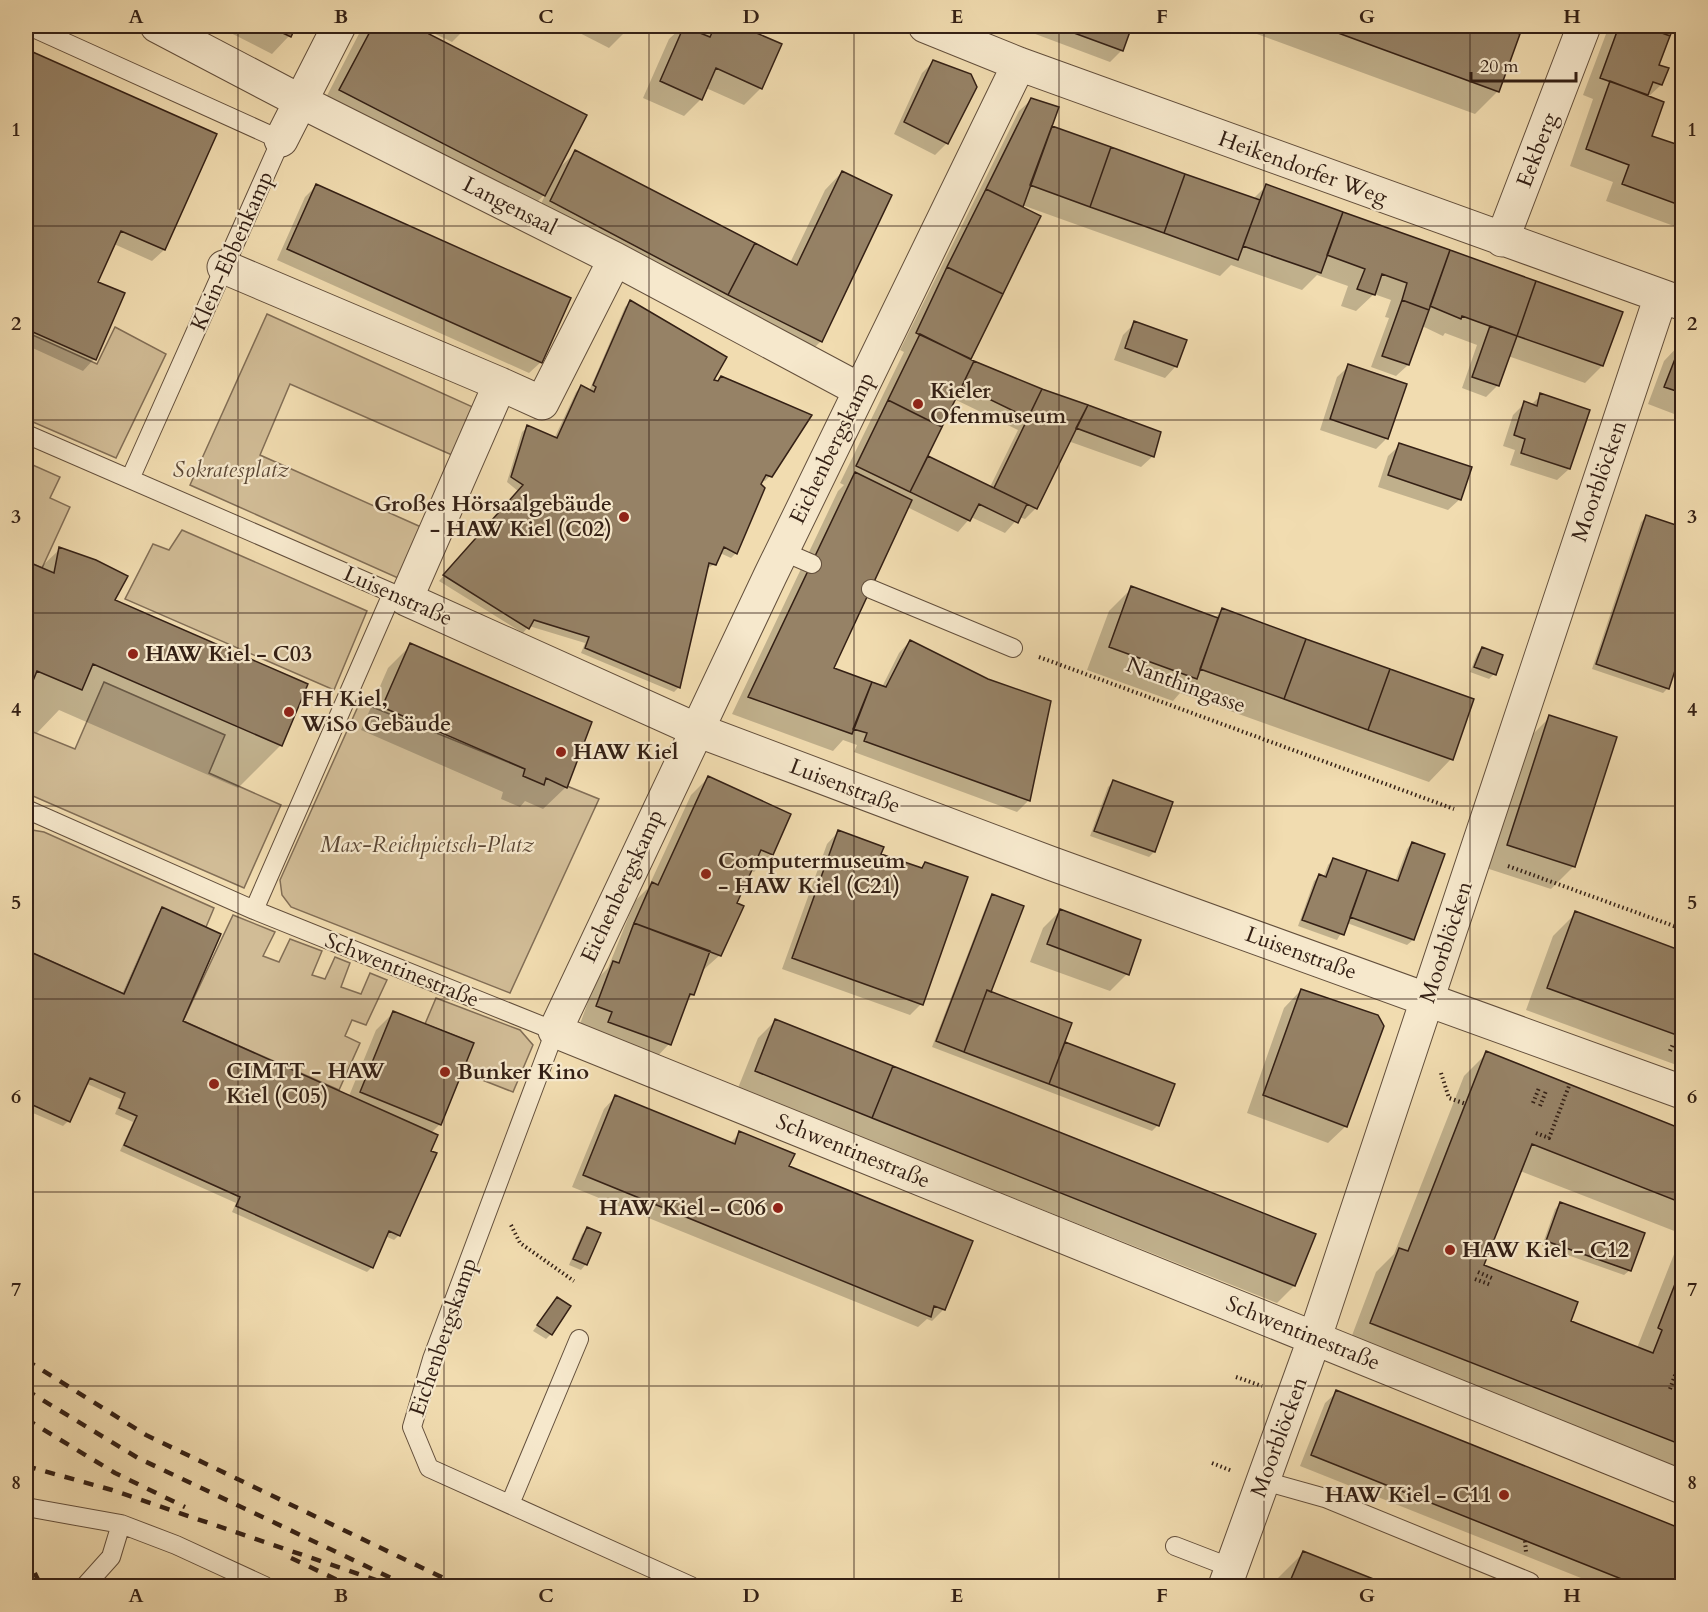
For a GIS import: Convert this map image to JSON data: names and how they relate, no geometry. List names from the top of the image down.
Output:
{
  "streets": {
    "street": [
      "Eekberg",
      "Heikendorfer Weg",
      "Langensaal",
      "Klein-Ebbenkamp",
      "Eichenbergskamp",
      "Moorblöcken",
      "Luisenstraße",
      "Schwentinestraße"
    ],
    "path": ["Nanthingasse"]
  },
  "crossings": [
    ["Eekberg", "Heikendorfer Weg"],
    ["Heikendorfer Weg", "Eichenbergskamp"],
    ["Heikendorfer Weg", "Moorblöcken"],
    ["Langensaal", "Klein-Ebbenkamp"],
    ["Langensaal", "Eichenbergskamp"],
    ["Klein-Ebbenkamp", "Luisenstraße"],
    ["Eichenbergskamp", "Luisenstraße"],
    ["Eichenbergskamp", "Schwentinestraße"],
    ["Moorblöcken", "Luisenstraße"],
    ["Moorblöcken", "Nanthingasse"],
    ["Moorblöcken", "Schwentinestraße"]
  ],
  "parks": ["Sokratesplatz", "Max-Reichpietsch-Platz"],
  "places": [
    "Kieler Ofenmuseum",
    "Großes Hörsaalgebäude - HAW Kiel (C02)",
    "HAW Kiel - C03",
    "FH Kiel, WiSo Gebäude",
    "HAW Kiel",
    "Computermuseum - HAW Kiel (C21)",
    "Bunker Kino",
    "CIMTT - HAW Kiel (C05)",
    "HAW Kiel - C06",
    "HAW Kiel - C12",
    "HAW Kiel - C11"
  ],
  "scale_bar": "20 m",
  "grid": {
    "columns": [
      "A",
      "B",
      "C",
      "D",
      "E",
      "F",
      "G",
      "H"
    ],
    "rows": [
      "1",
      "2",
      "3",
      "4",
      "5",
      "6",
      "7",
      "8"
    ]
  }
}
